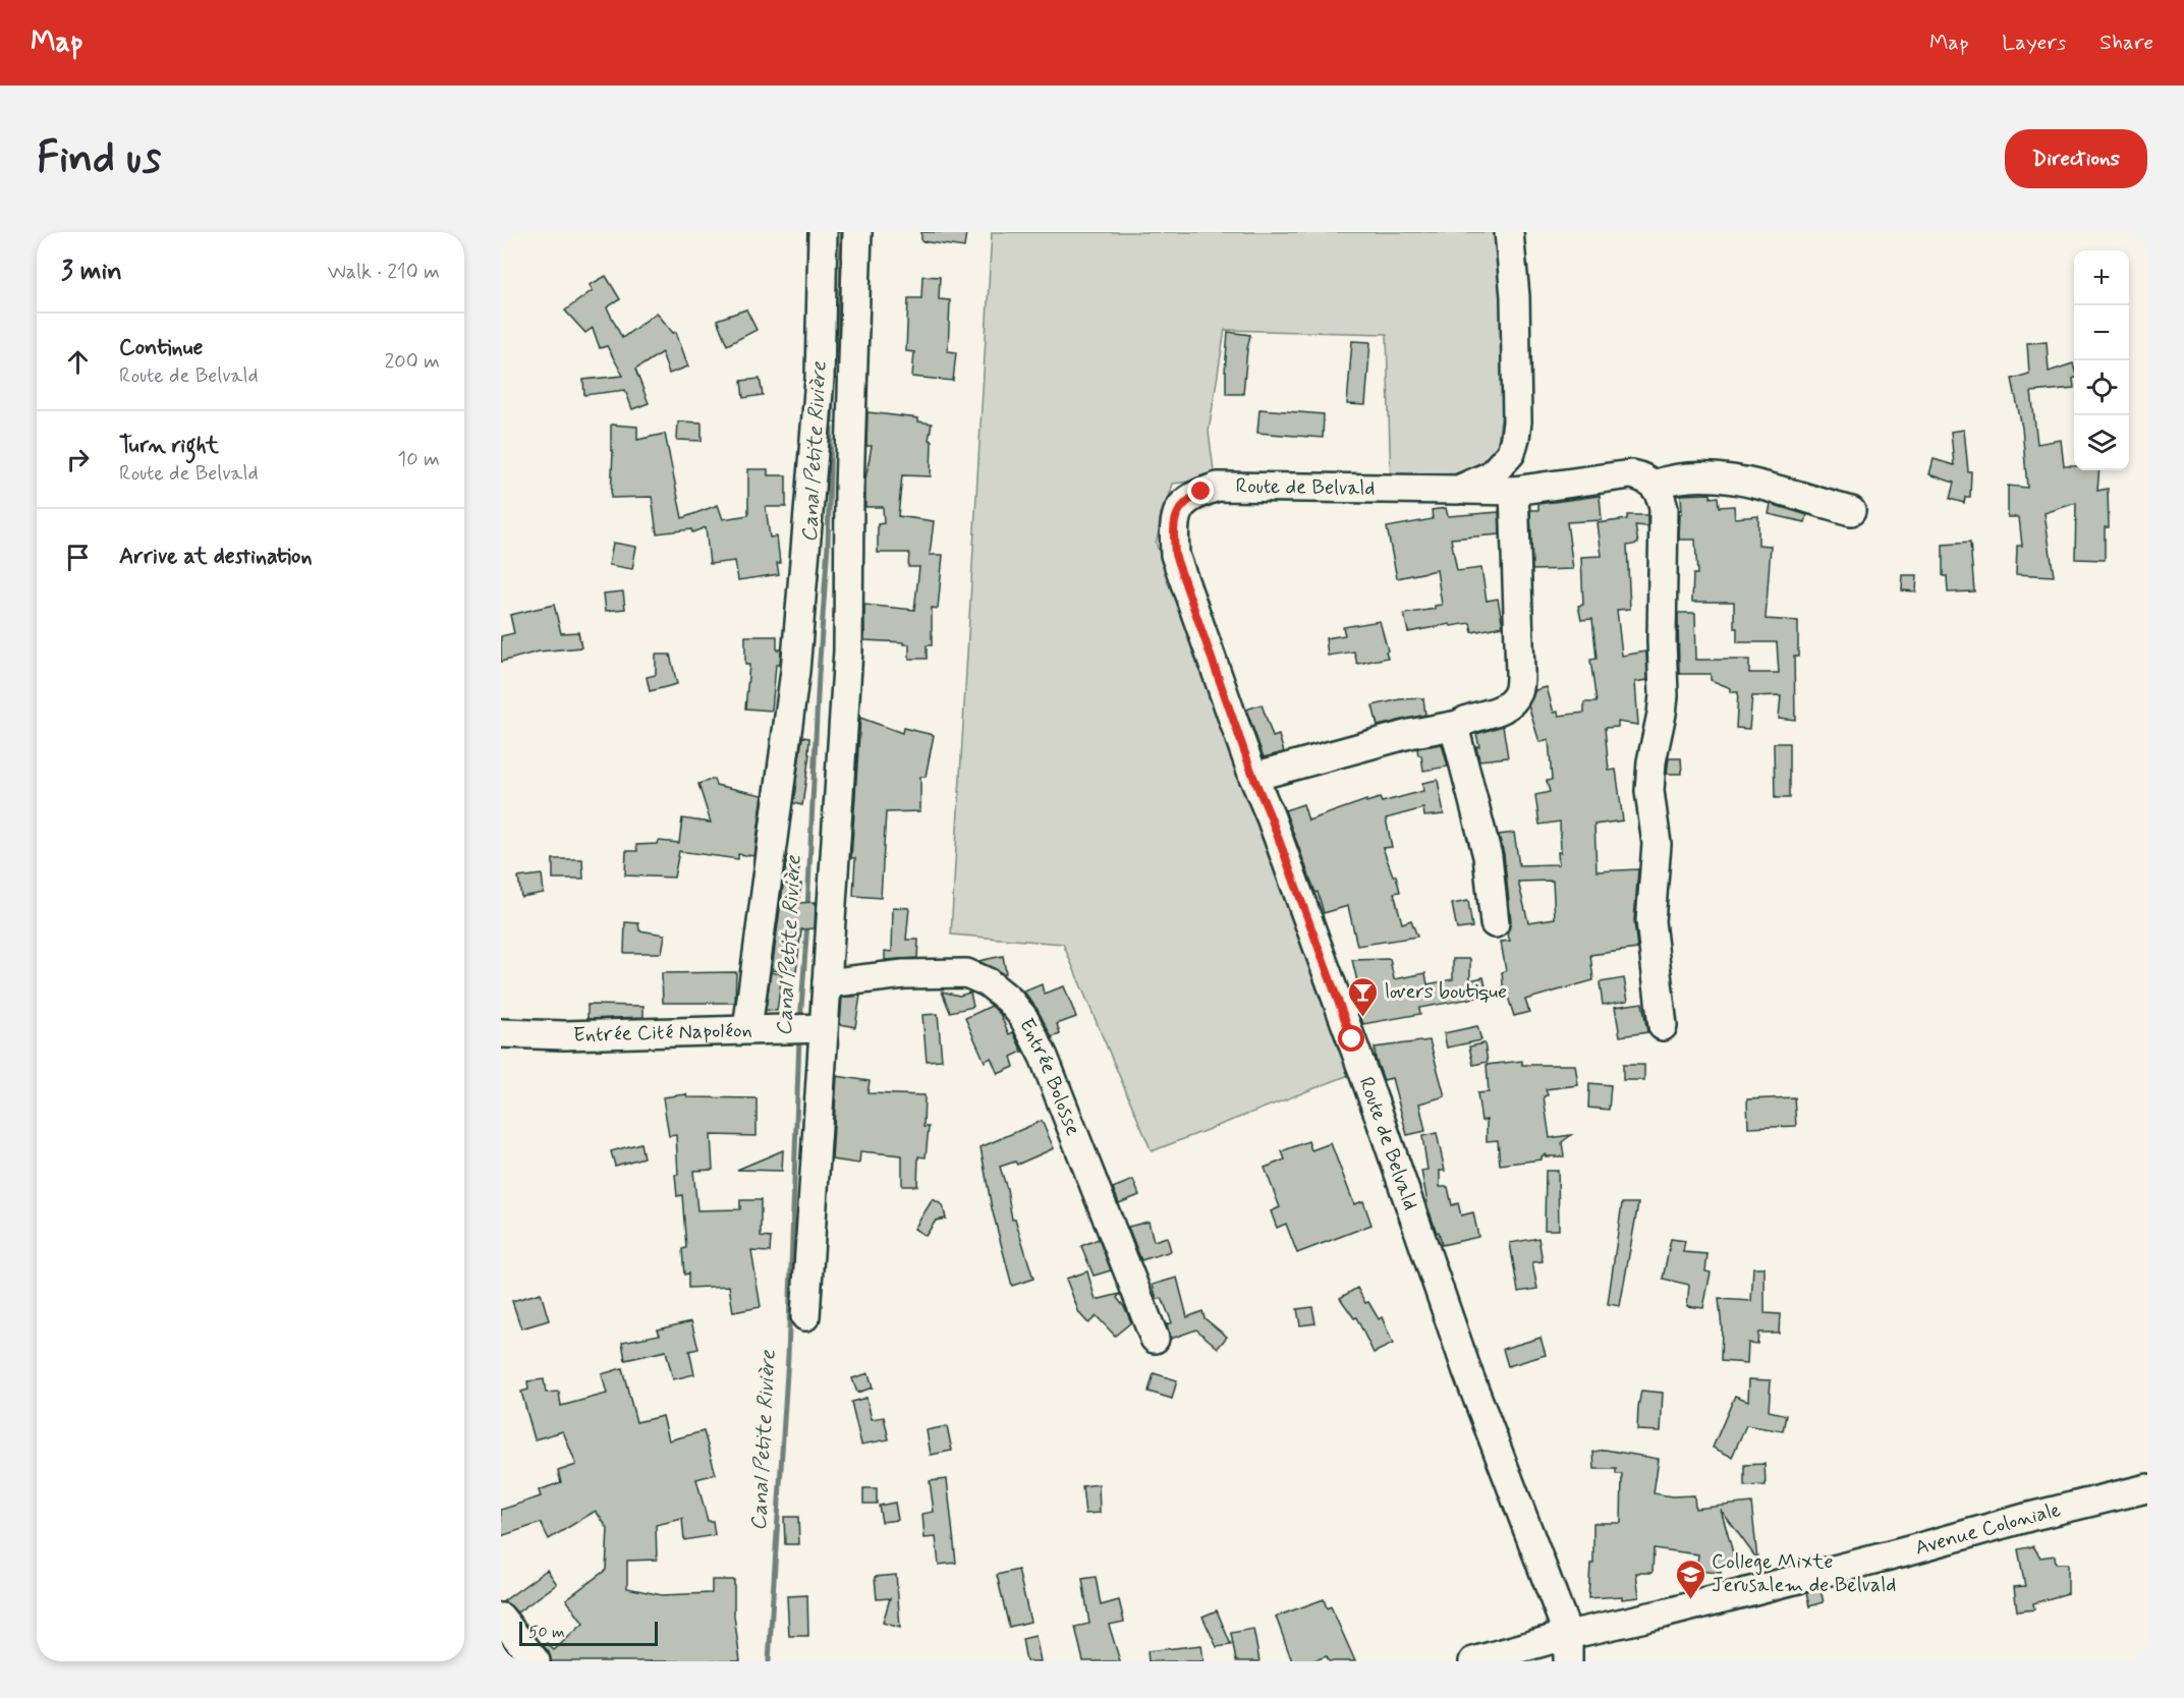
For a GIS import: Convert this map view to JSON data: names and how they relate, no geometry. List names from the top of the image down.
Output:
{
  "streets": {
    "street": [
      "Route de Belvald",
      "Entrée Cité Napoléon",
      "Entrée Bolosse",
      "Avenue Coloniale"
    ]
  },
  "crossings": [
    ["Route de Belvald", "Avenue Coloniale"]
  ],
  "water": ["Canal Petite Rivière"],
  "places": {
    "bar": ["lovers boutique"],
    "school or university": ["College Mixte Jerusalem de Belvald"]
  },
  "scale_bar": "50 m",
  "page": {
    "header": "Map",
    "nav": ["Map", "Layers", "Share"],
    "buttons": "Directions",
    "title": "Find us",
    "heading": ["3 min", "Walk · 210 m"],
    "map_buttons": ["+", "−"],
    "list": [
      ["Continue", "Route de Belvald", "200 m"],
      ["Turn right", "Route de Belvald", "10 m"],
      "Arrive at destination"
    ],
    "scale": "50 m"
  }
}
